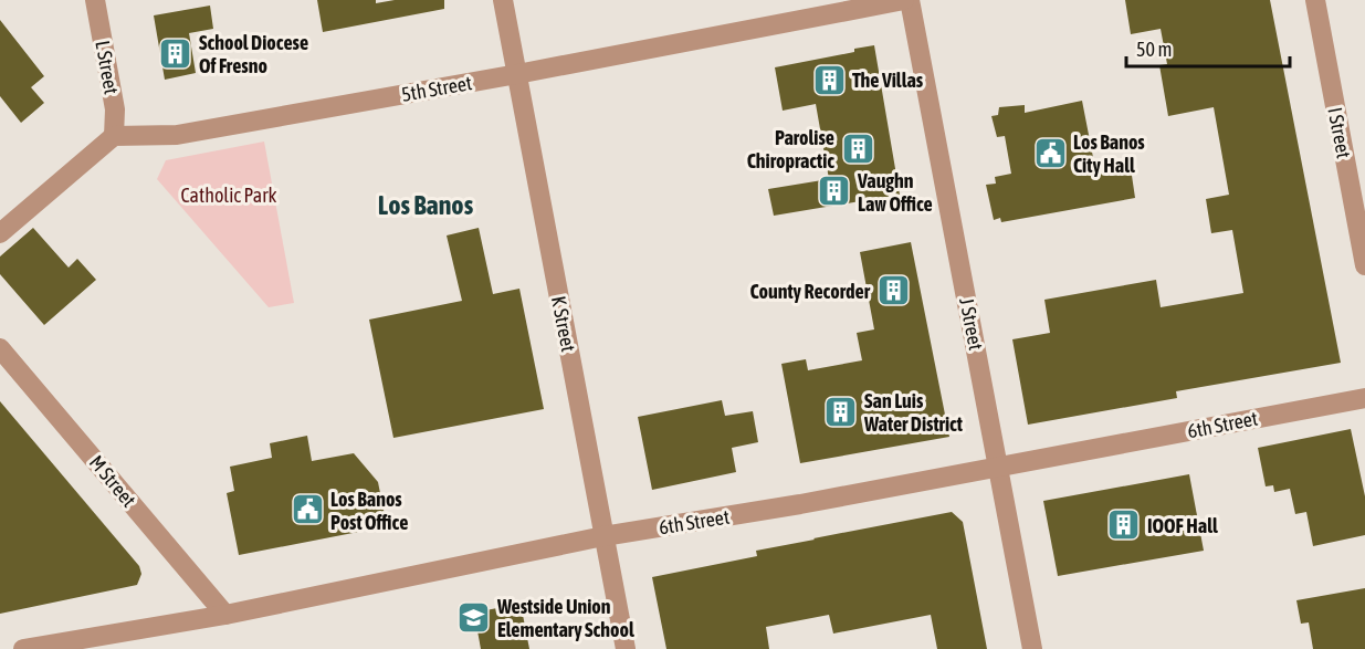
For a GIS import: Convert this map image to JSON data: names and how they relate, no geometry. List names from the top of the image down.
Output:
{
  "streets": {
    "street": [
      "L Street",
      "5th Street",
      "I Street",
      "K Street",
      "J Street",
      "6th Street",
      "M Street"
    ]
  },
  "crossings": [
    ["L Street", "5th Street"],
    ["5th Street", "K Street"],
    ["K Street", "6th Street"],
    ["J Street", "6th Street"],
    ["6th Street", "M Street"]
  ],
  "districts": ["Los Banos"],
  "parks": ["Catholic Park"],
  "places": {
    "building": [
      "School Diocese Of Fresno",
      "The Villas",
      "Parolise Chiropractic",
      "Vaughn Law Office",
      "County Recorder",
      "San Luis Water District",
      "IOOF Hall"
    ],
    "public building": ["Los Banos City Hall", "Los Banos Post Office"],
    "school or university": ["Westside Union Elementary School"]
  },
  "scale_bar": "50 m"
}
